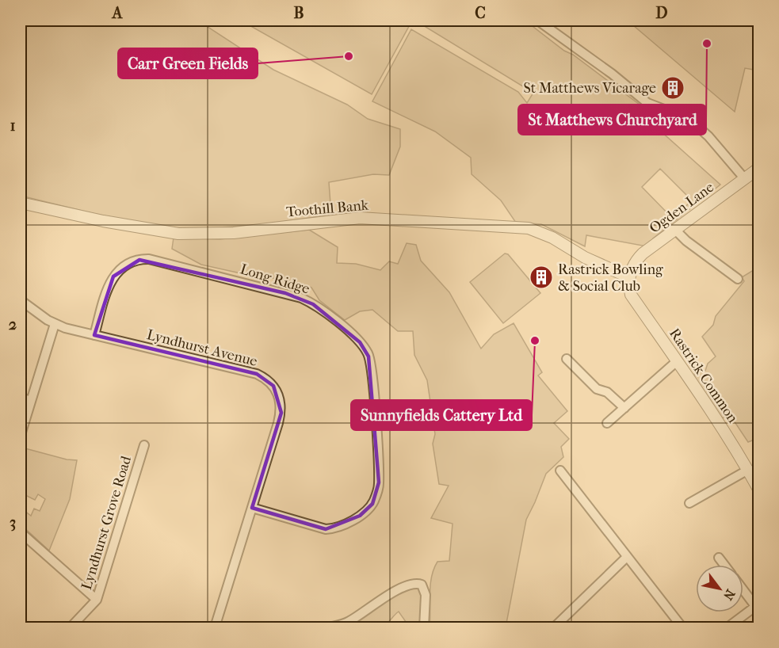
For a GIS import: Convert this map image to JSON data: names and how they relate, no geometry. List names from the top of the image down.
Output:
{
  "streets": {
    "street": [
      "Ogden Lane",
      "Toothill Bank",
      "Long Ridge",
      "Lyndhurst Avenue",
      "Rastrick Common",
      "Lyndhurst Grove Road"
    ]
  },
  "crossings": [
    ["Ogden Lane", "Toothill Bank"],
    ["Ogden Lane", "Rastrick Common"],
    ["Toothill Bank", "Rastrick Common"],
    ["Long Ridge", "Lyndhurst Avenue"]
  ],
  "places": {
    "other": ["St Matthews Churchyard", "Carr Green Fields", "Sunnyfields Cattery Ltd"],
    "building": ["St Matthews Vicarage", "Rastrick Bowling & Social Club"]
  },
  "north": "bottom right",
  "grid": {
    "columns": [
      "A",
      "B",
      "C",
      "D"
    ],
    "rows": ["1", "2", "3"]
  }
}
